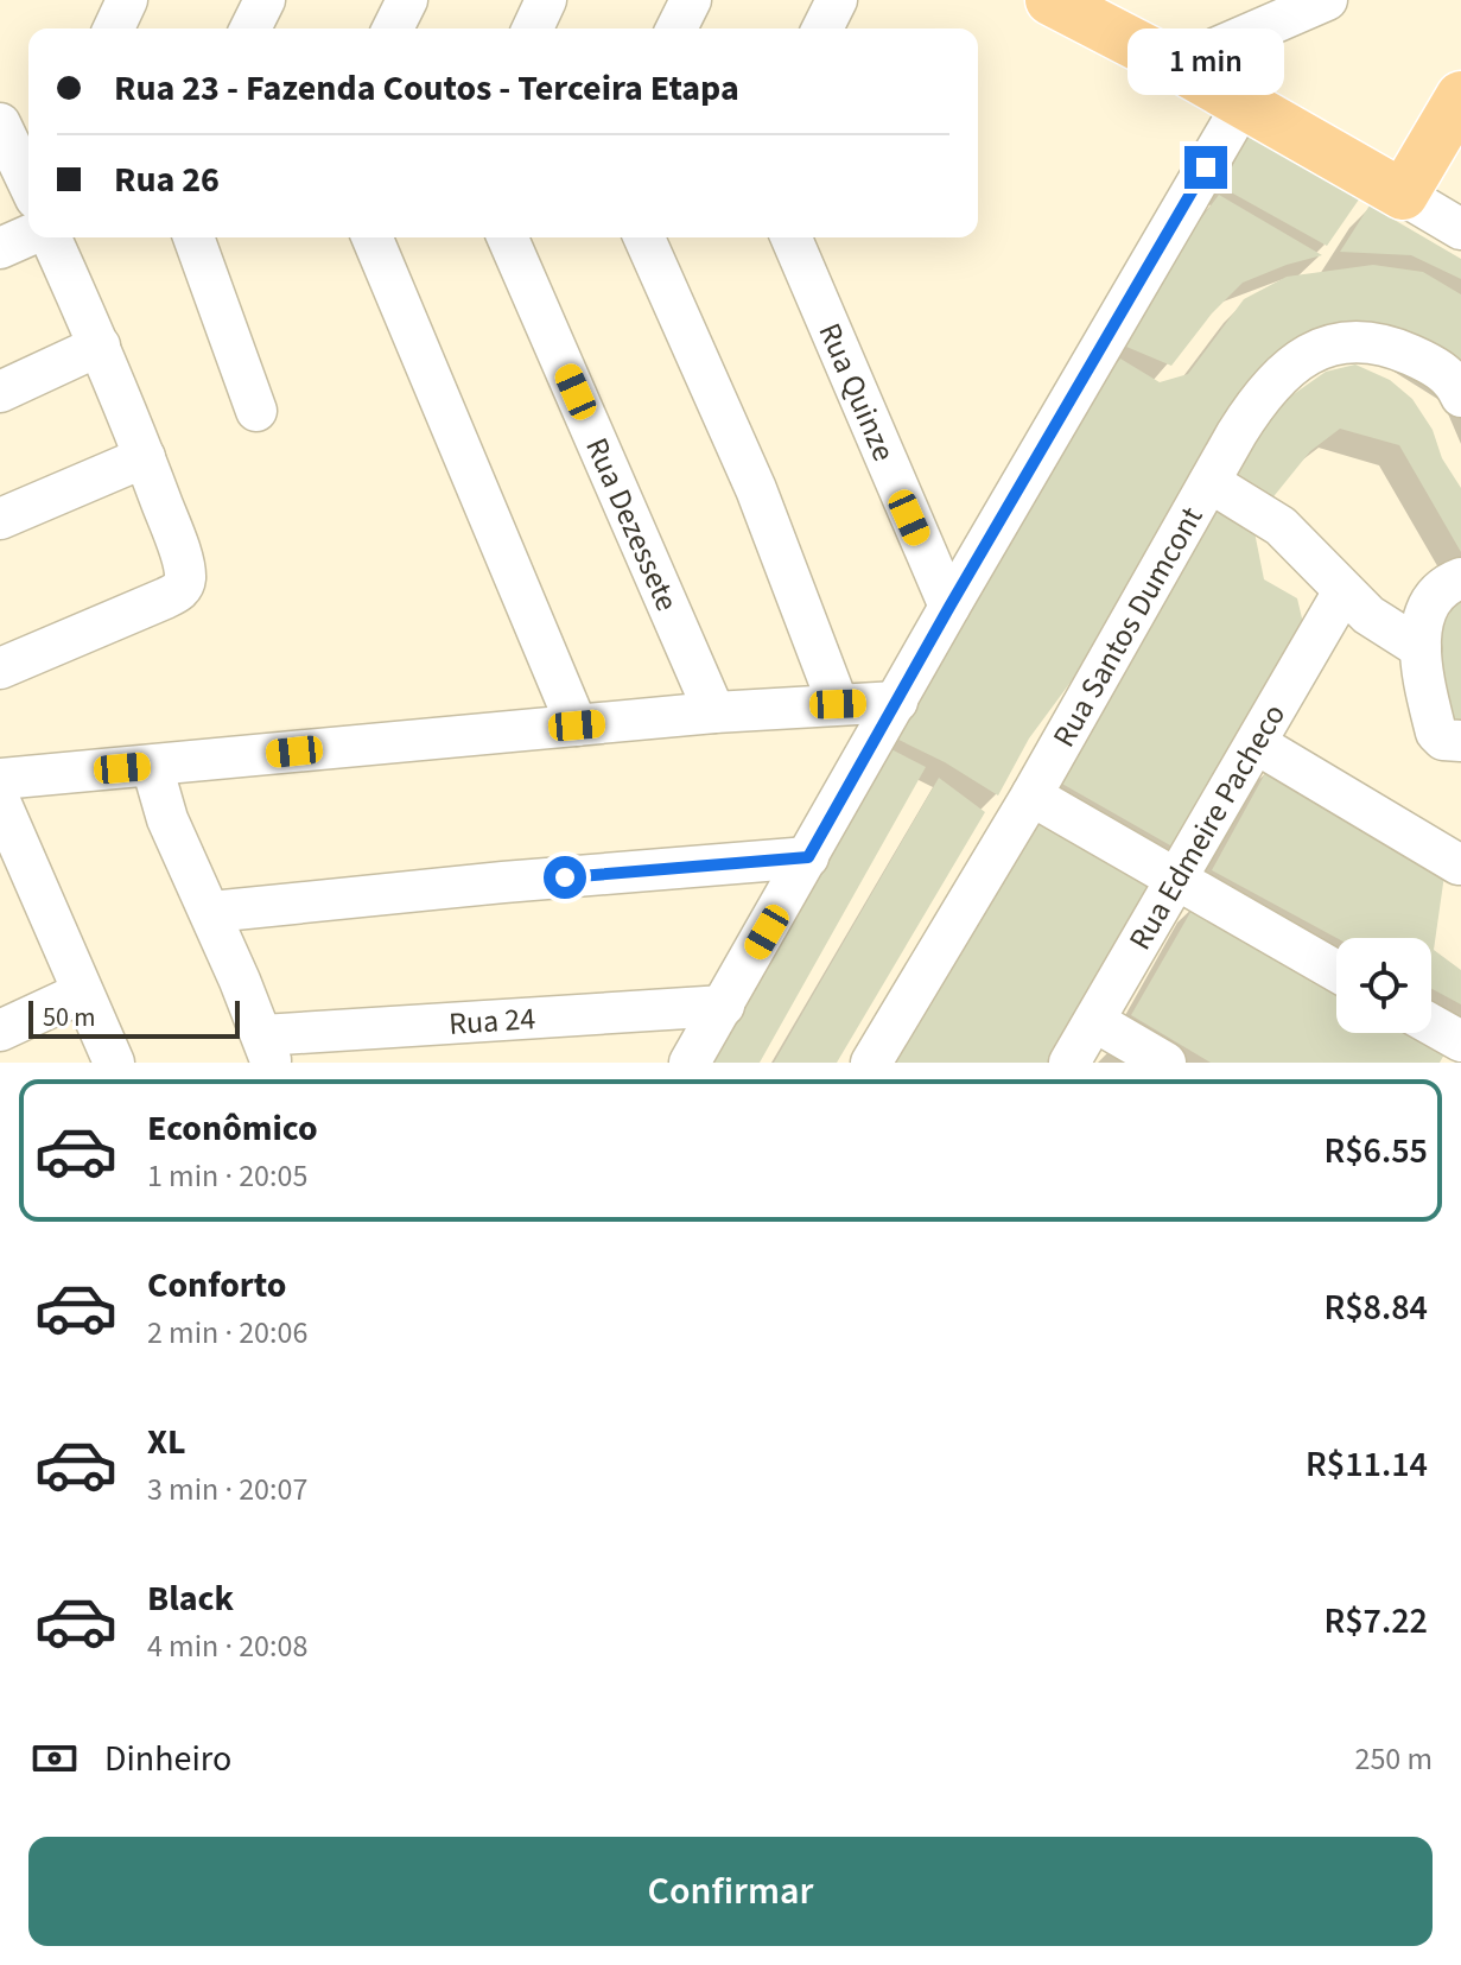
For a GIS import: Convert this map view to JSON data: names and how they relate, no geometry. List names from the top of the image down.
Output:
{
  "streets": {
    "street": [
      "Rua Quinze",
      "Rua Dezessete",
      "Rua Santos Dumcont",
      "Rua Edmeire Pacheco",
      "Rua 24"
    ]
  },
  "scale_bar": "50 m",
  "page": {
    "bubble": "1 min",
    "banner": ["Rua 23 - Fazenda Coutos - Terceira Etapa", "Rua 26"],
    "scale": "50 m",
    "list": [
      {
        "name": "Econômico",
        "note": "1 min · 20:05",
        "value": "R$6.55"
      },
      {
        "name": "Conforto",
        "note": "2 min · 20:06",
        "value": "R$8.84"
      },
      {
        "name": "XL",
        "note": "3 min · 20:07",
        "value": "R$11.14"
      },
      {
        "name": "Black",
        "note": "4 min · 20:08",
        "value": "R$7.22"
      }
    ],
    "pay": ["Dinheiro", "250 m"],
    "buttons": "Confirmar"
  }
}
